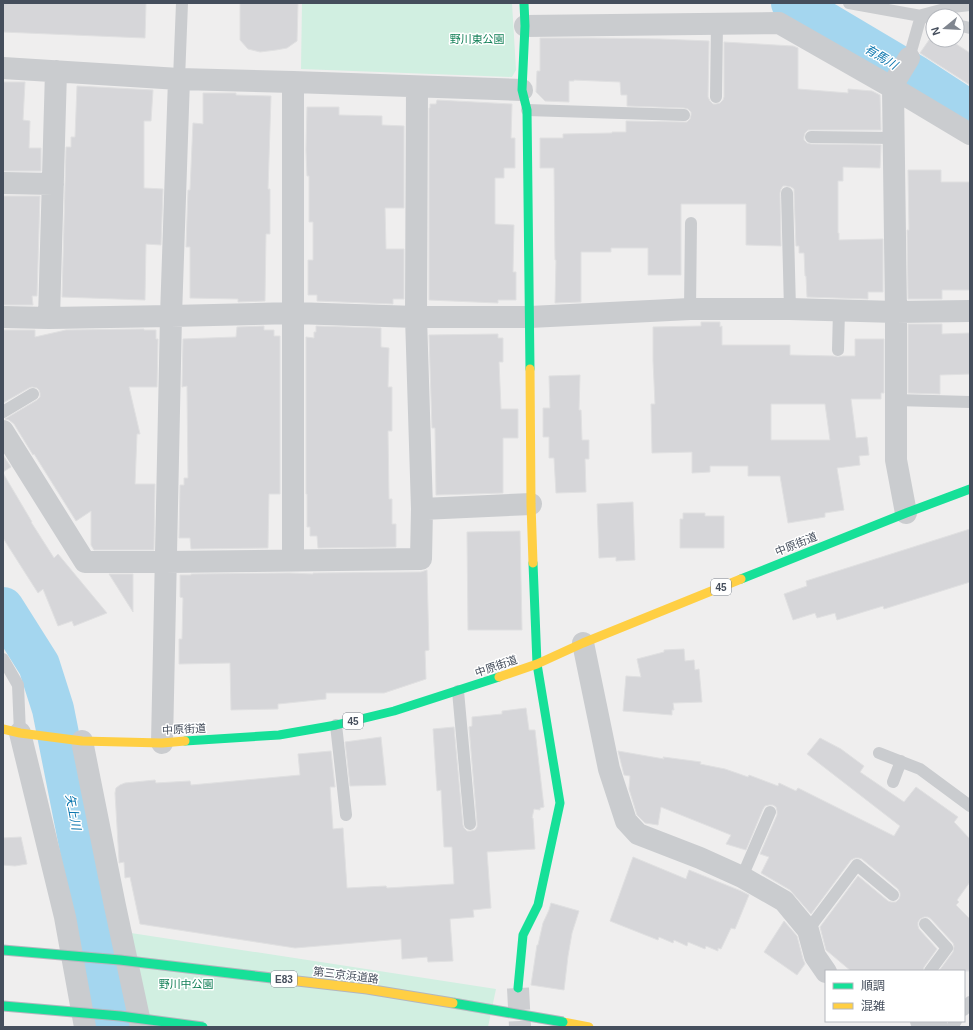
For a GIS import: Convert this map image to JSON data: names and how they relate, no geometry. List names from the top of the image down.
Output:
{
  "streets": {
    "main road": [
      "中原街道",
      "45",
      "第三京浜道路",
      "E83"
    ]
  },
  "water": ["有馬川", "矢上川"],
  "parks": ["野川東公園", "野川中公園"],
  "legend": ["順調", "混雑"],
  "north": "left"
}
